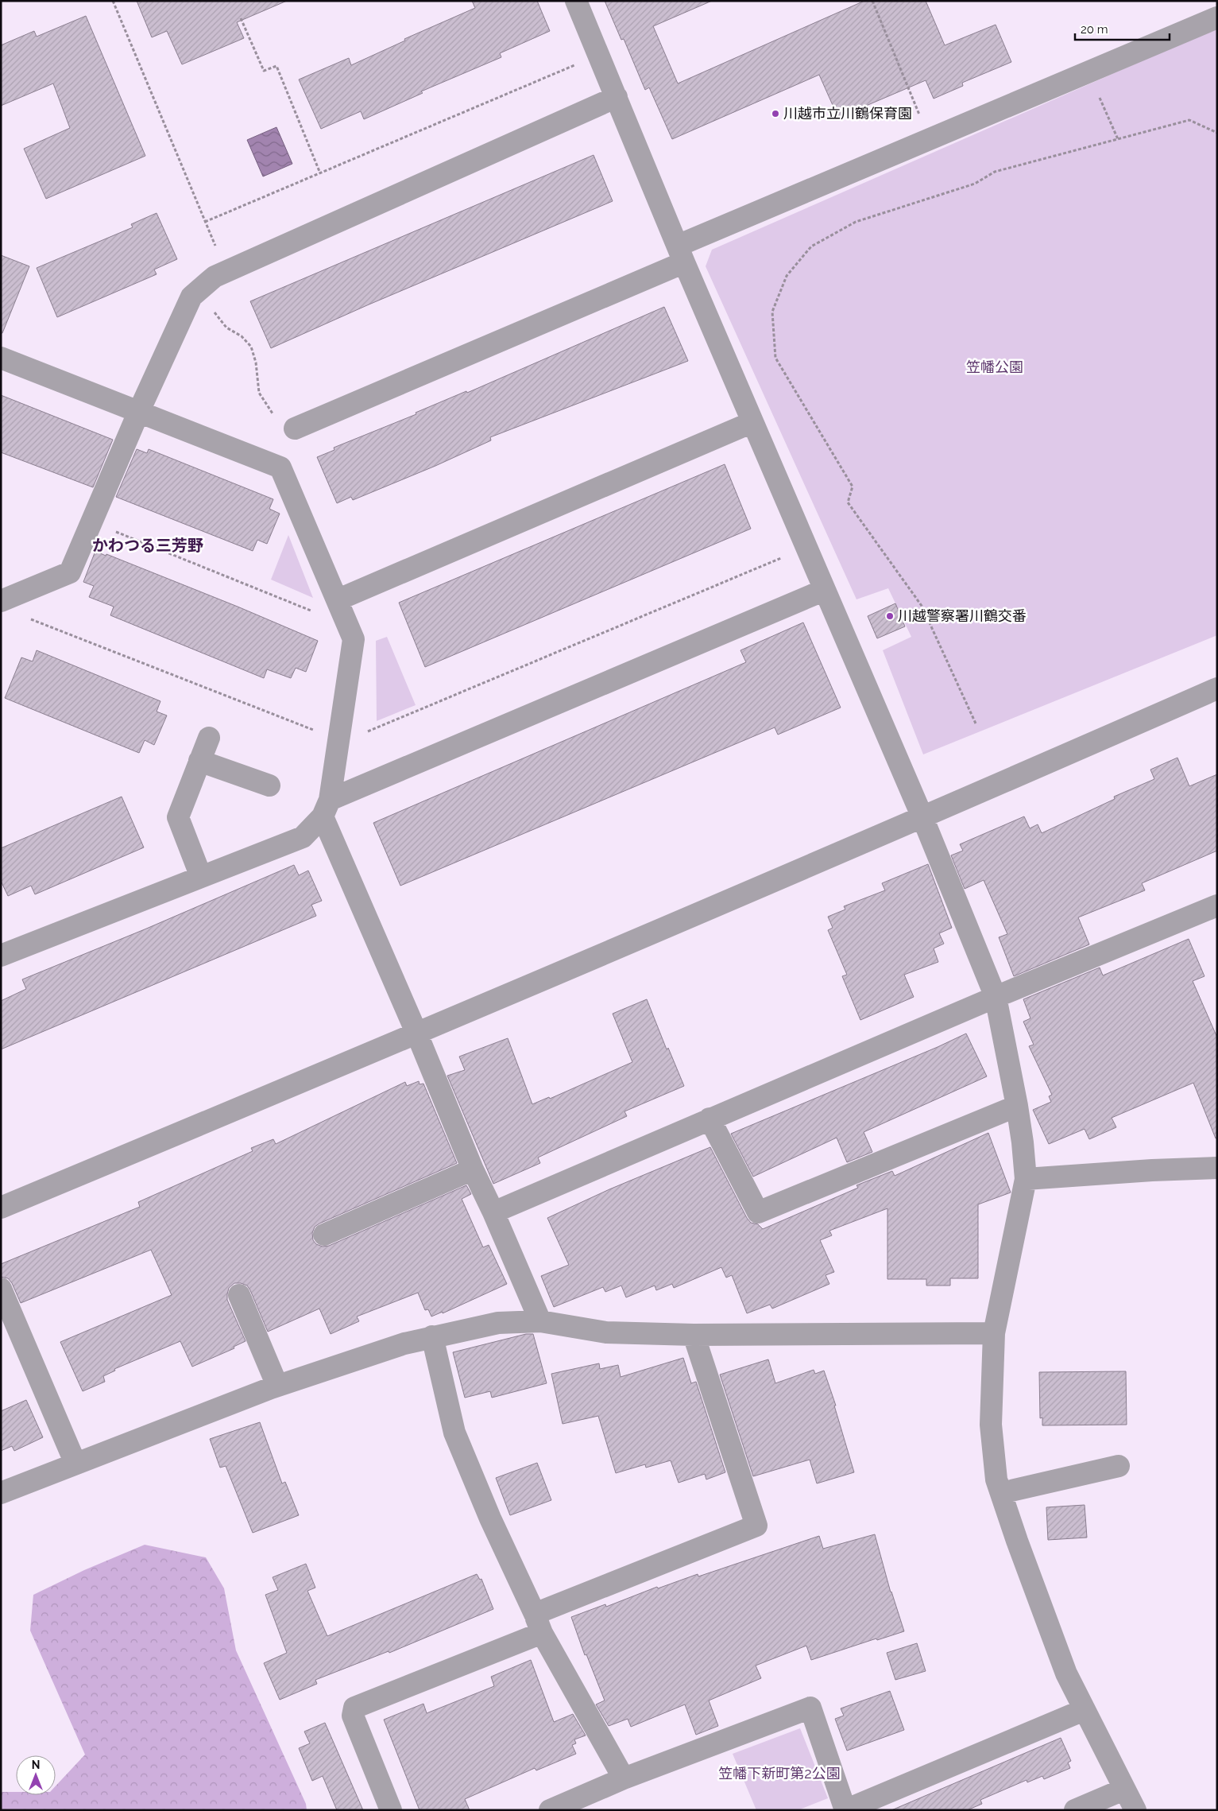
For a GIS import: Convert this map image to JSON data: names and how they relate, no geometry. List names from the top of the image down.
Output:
{
  "districts": ["かわつる三芳野"],
  "parks": ["笠幡公園", "笠幡下新町第2公園"],
  "places": ["川越市立川鶴保育園", "川越警察署川鶴交番"],
  "scale_bar": "20 m",
  "north": "top"
}
